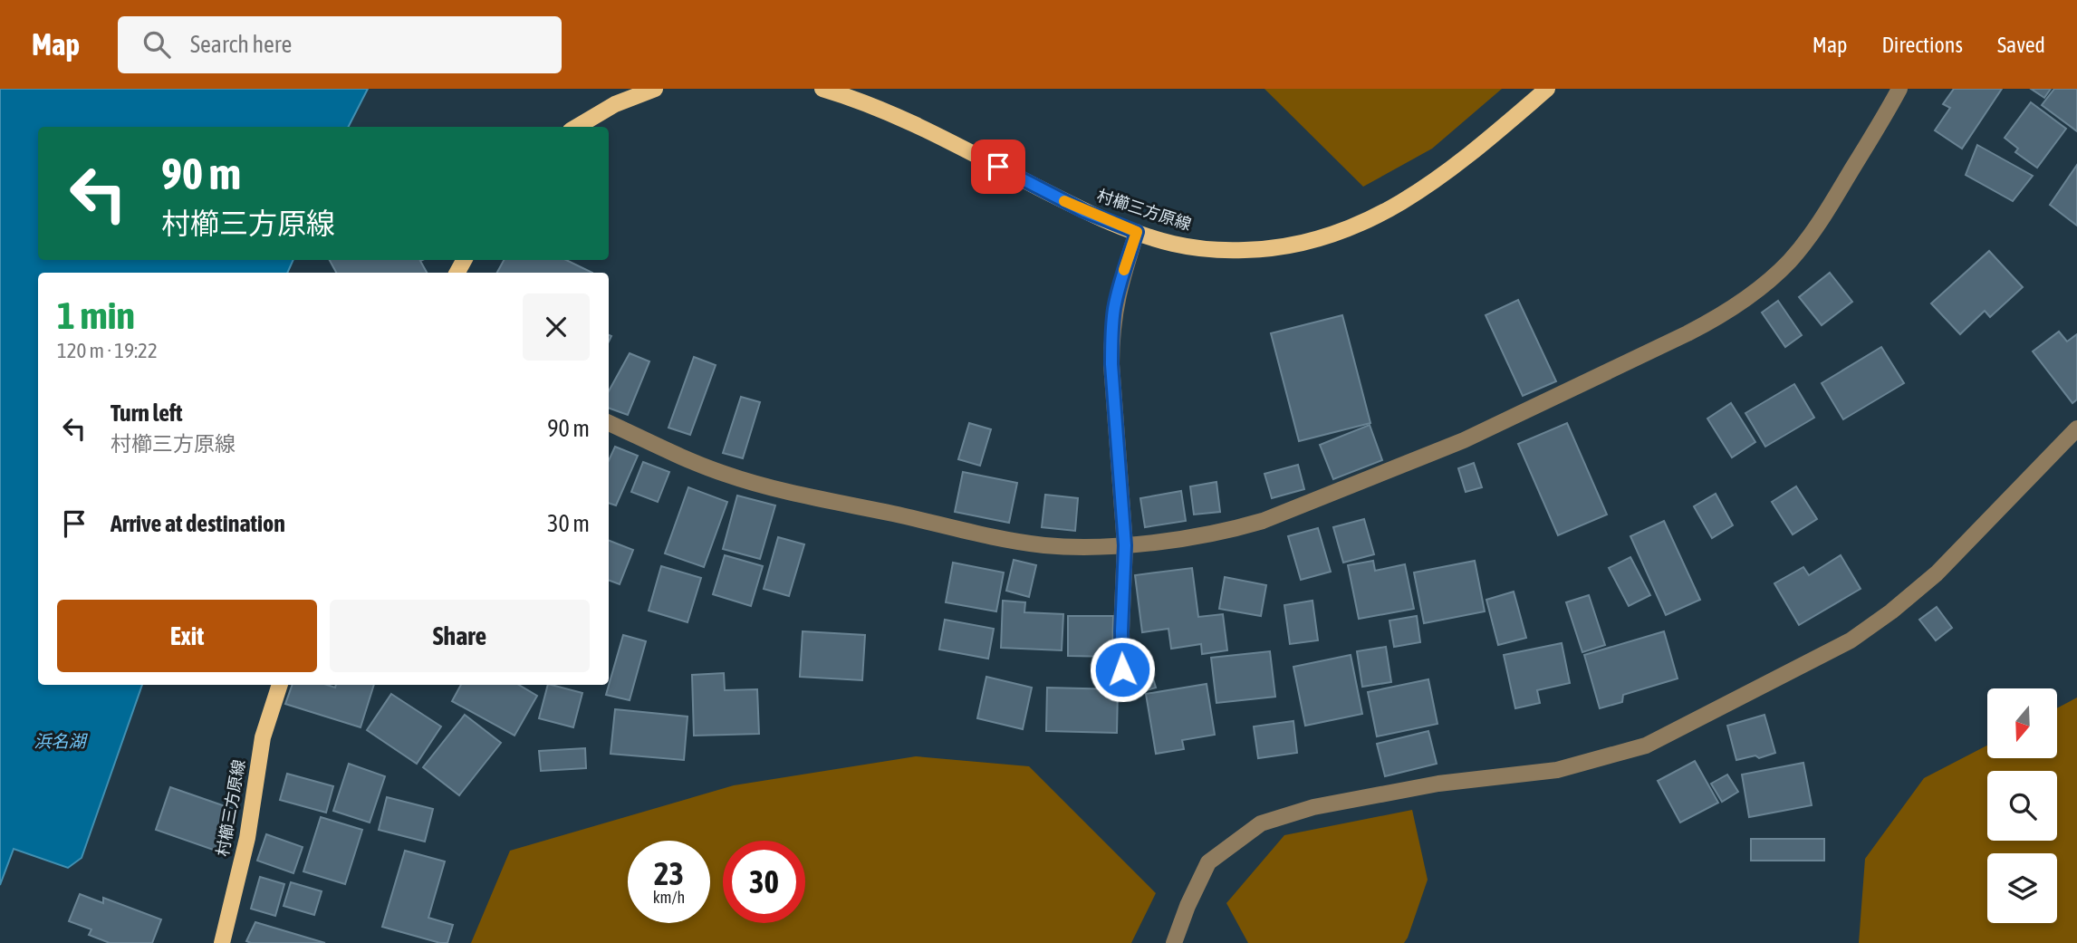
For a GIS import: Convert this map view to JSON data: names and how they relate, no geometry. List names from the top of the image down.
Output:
{
  "streets": {
    "main road": ["村櫛三方原線"]
  },
  "water": ["浜名湖"],
  "north": "bottom",
  "page": {
    "header": "Map",
    "search": "Search here",
    "nav": ["Map", "Directions", "Saved"],
    "turn": ["90 m", "村櫛三方原線"],
    "heading": ["1 min", "120 m · 19:22"],
    "list": [
      {
        "name": "Turn left",
        "note": "村櫛三方原線",
        "value": "90 m"
      },
      {
        "name": "Arrive at destination",
        "value": "30 m"
      }
    ],
    "buttons": ["Exit", "Share"],
    "speed": "23 km/h",
    "limit": "30"
  }
}
